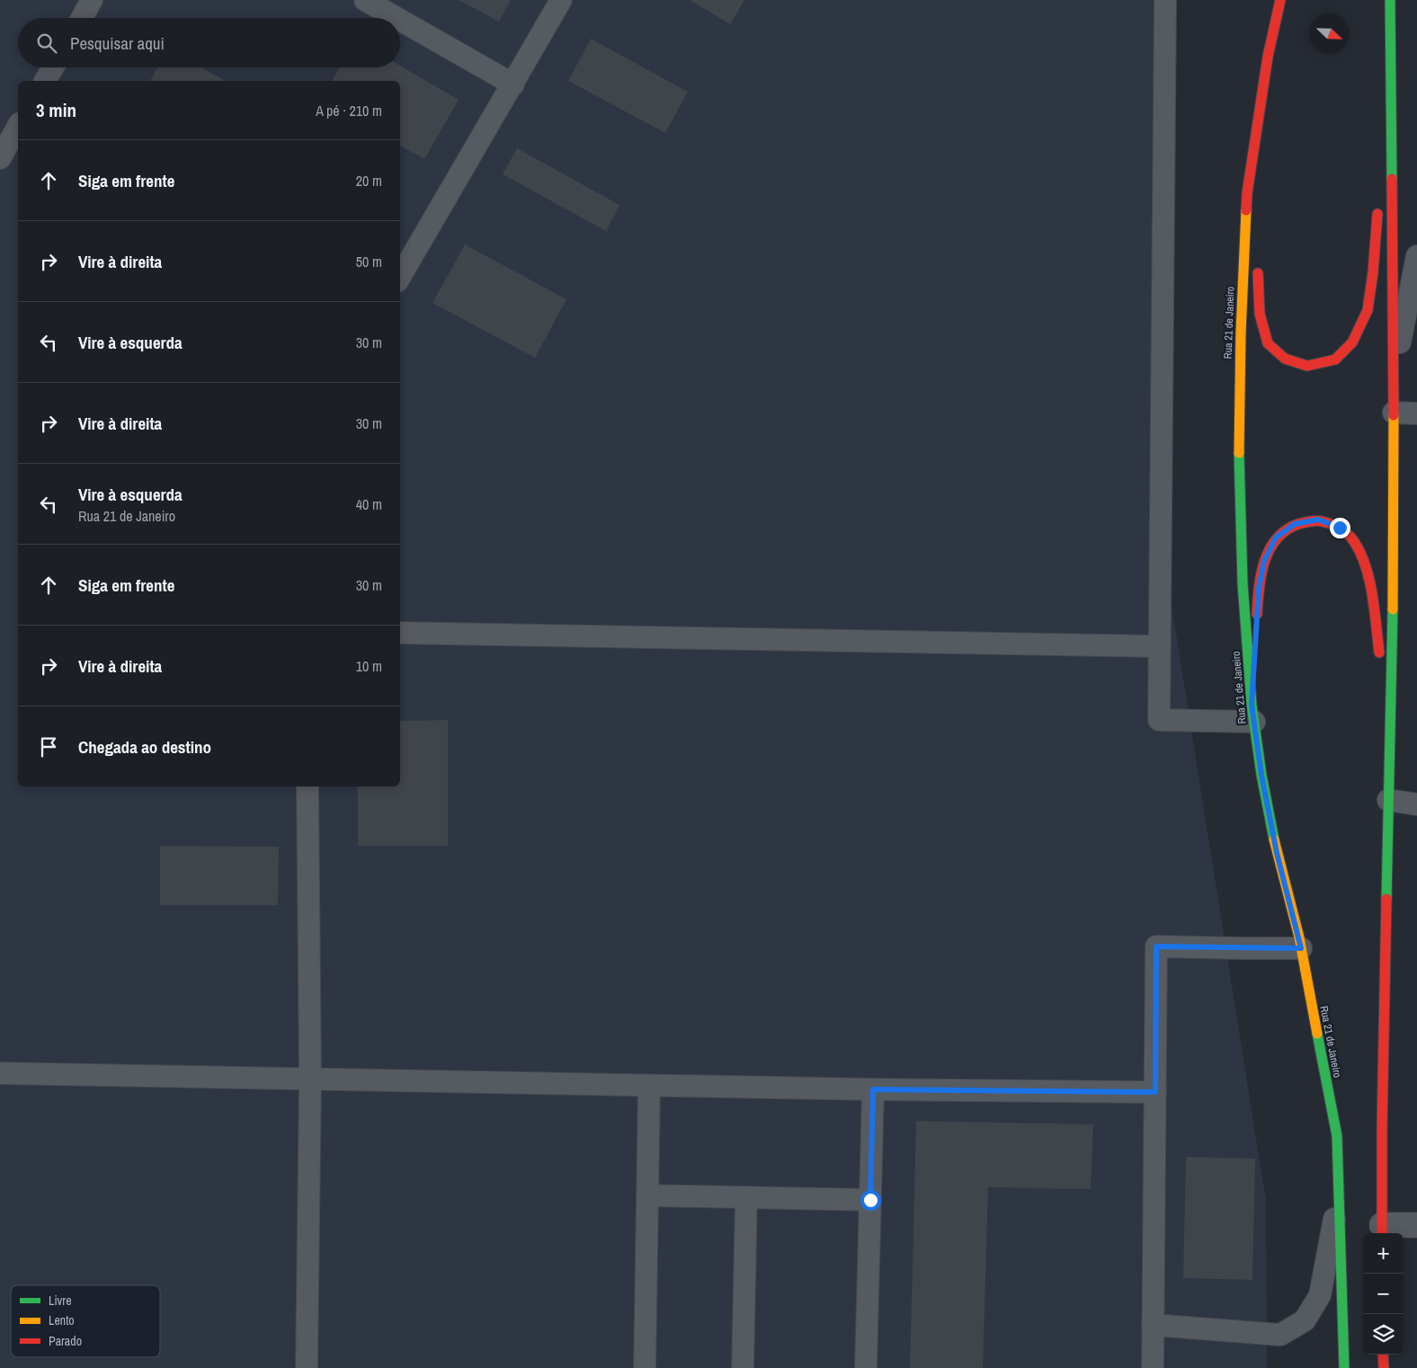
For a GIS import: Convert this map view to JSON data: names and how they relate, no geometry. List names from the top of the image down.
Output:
{
  "streets": {
    "main road": ["Rua 21 de Janeiro"]
  },
  "legend": ["Livre", "Lento", "Parado"],
  "north": "bottom right",
  "page": {
    "search": "Pesquisar aqui",
    "heading": ["3 min", "A pé · 210 m"],
    "list": [
      ["Siga em frente", "20 m"],
      ["Vire à direita", "50 m"],
      ["Vire à esquerda", "30 m"],
      ["Vire à direita", "30 m"],
      ["Vire à esquerda", "Rua 21 de Janeiro", "40 m"],
      ["Siga em frente", "30 m"],
      ["Vire à direita", "10 m"],
      "Chegada ao destino"
    ],
    "map_buttons": ["+", "−"]
  }
}
